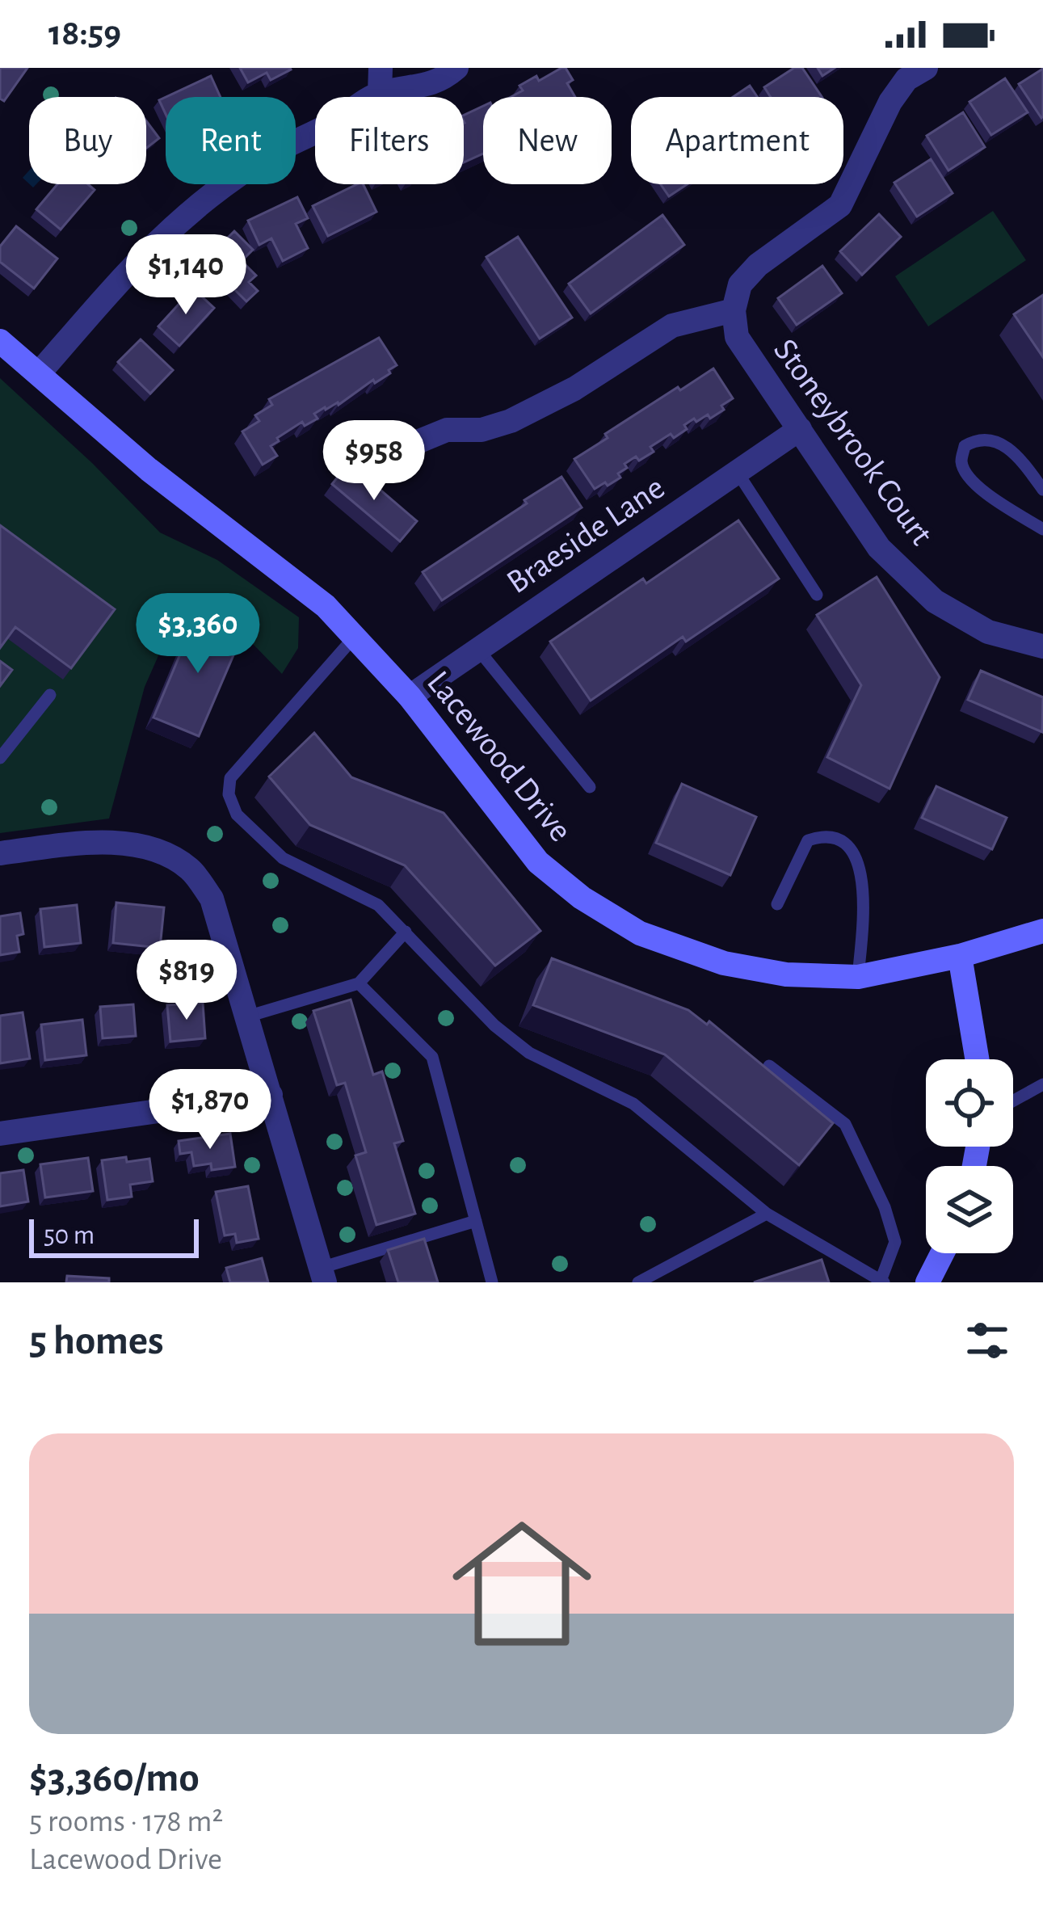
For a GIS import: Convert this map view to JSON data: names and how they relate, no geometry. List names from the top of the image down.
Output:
{
  "streets": {
    "main road": ["Lacewood Drive"],
    "street": ["Stoneybrook Court", "Braeside Lane"]
  },
  "crossings": [
    ["Stoneybrook Court", "Braeside Lane"],
    ["Braeside Lane", "Lacewood Drive"]
  ],
  "scale_bar": "50 m",
  "page": {
    "status": "18:59",
    "chip": [
      "Buy",
      "Rent",
      "Filters",
      "New",
      "Apartment"
    ],
    "price": [
      "$1,140",
      "$958",
      "$3,360",
      "$819",
      "$1,870"
    ],
    "scale": "50 m",
    "heading": "5 homes",
    "list": [
      {
        "name": "$3,360/mo",
        "note": "5 rooms · 178 m² · Lacewood Drive"
      }
    ]
  }
}
